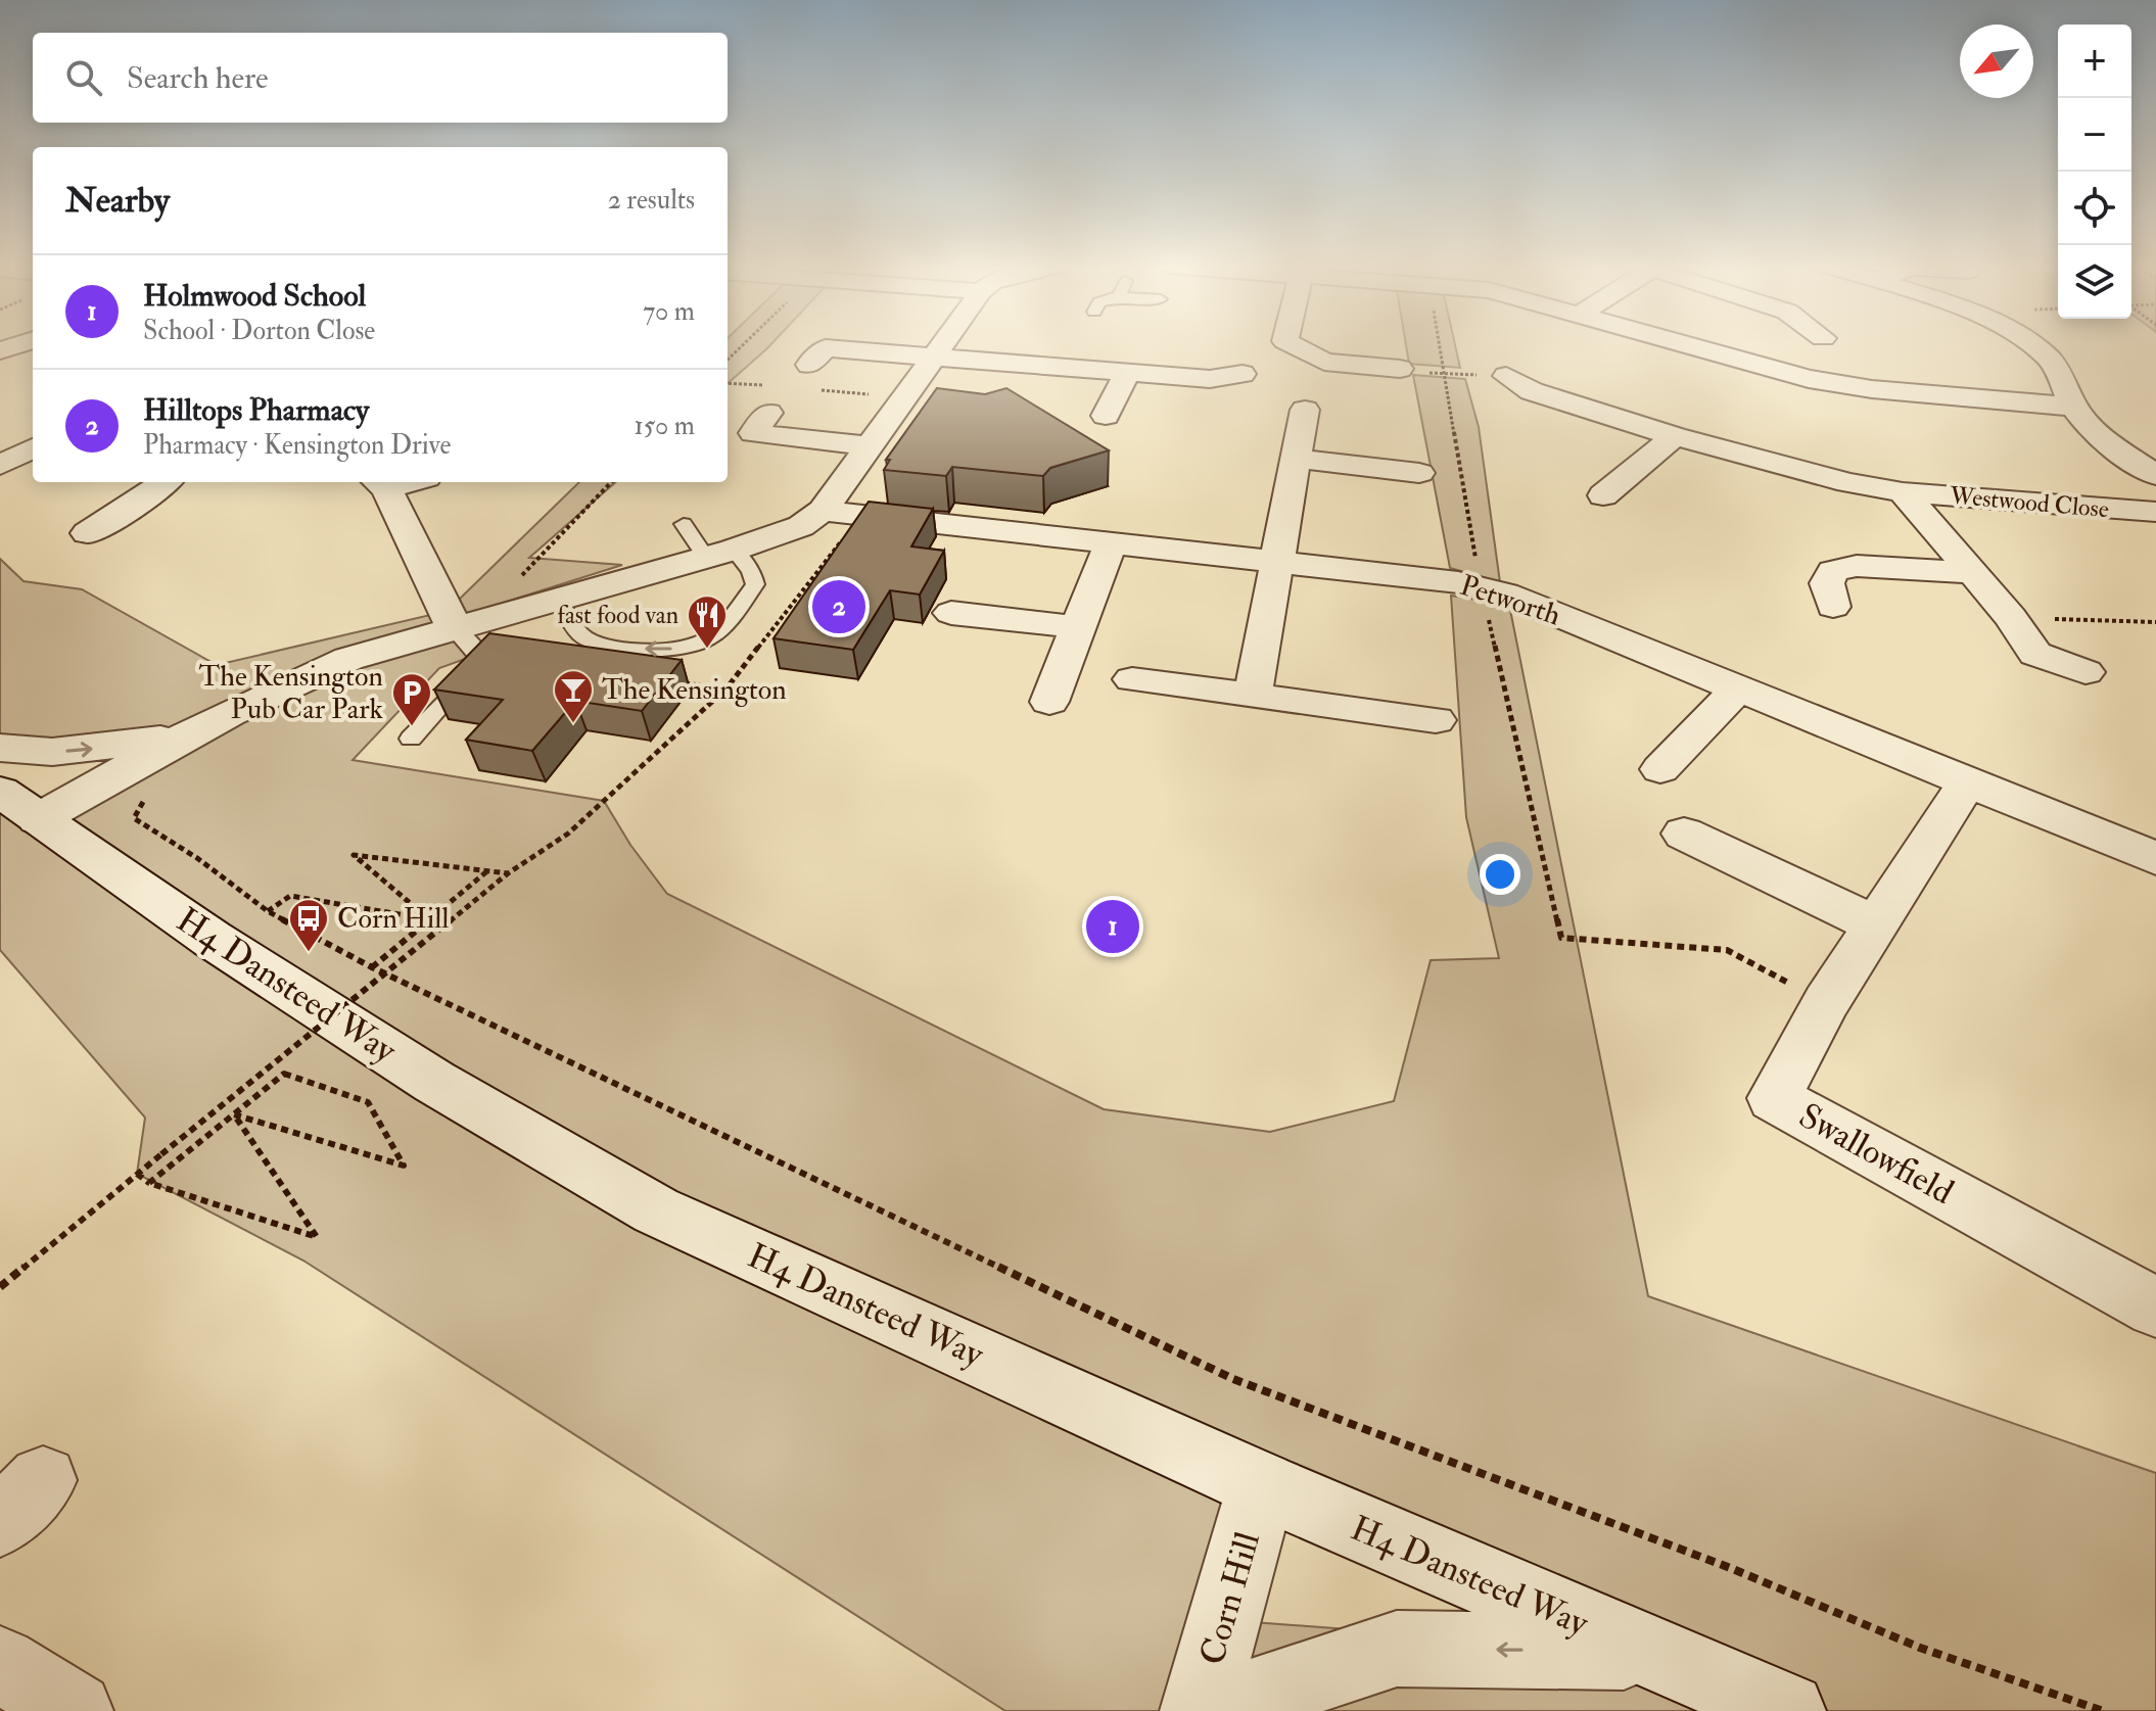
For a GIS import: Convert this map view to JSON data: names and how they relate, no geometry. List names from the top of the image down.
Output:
{
  "streets": {
    "street": [
      "Westwood Close",
      "Petworth",
      "H4 Dansteed Way",
      "Swallowfield",
      "Corn Hill"
    ]
  },
  "crossings": [
    ["Petworth", "Swallowfield"],
    ["H4 Dansteed Way", "Corn Hill"]
  ],
  "one_way": ["Corn Hill"],
  "places": {
    "restaurant": ["fast food van"],
    "bar": ["The Kensington"],
    "parking": ["The Kensington Pub Car Park"],
    "bus stop": ["Corn Hill"]
  },
  "north": "bottom left",
  "page": {
    "map_buttons": ["+", "−"],
    "search": "Search here",
    "heading": ["Nearby", "2 results"],
    "list": [
      {
        "mark": "1",
        "name": "Holmwood School",
        "note": "School · Dorton Close",
        "value": "70 m"
      },
      {
        "mark": "2",
        "name": "Hilltops Pharmacy",
        "note": "Pharmacy · Kensington Drive",
        "value": "150 m"
      }
    ],
    "pins": ["2", "1"]
  }
}
